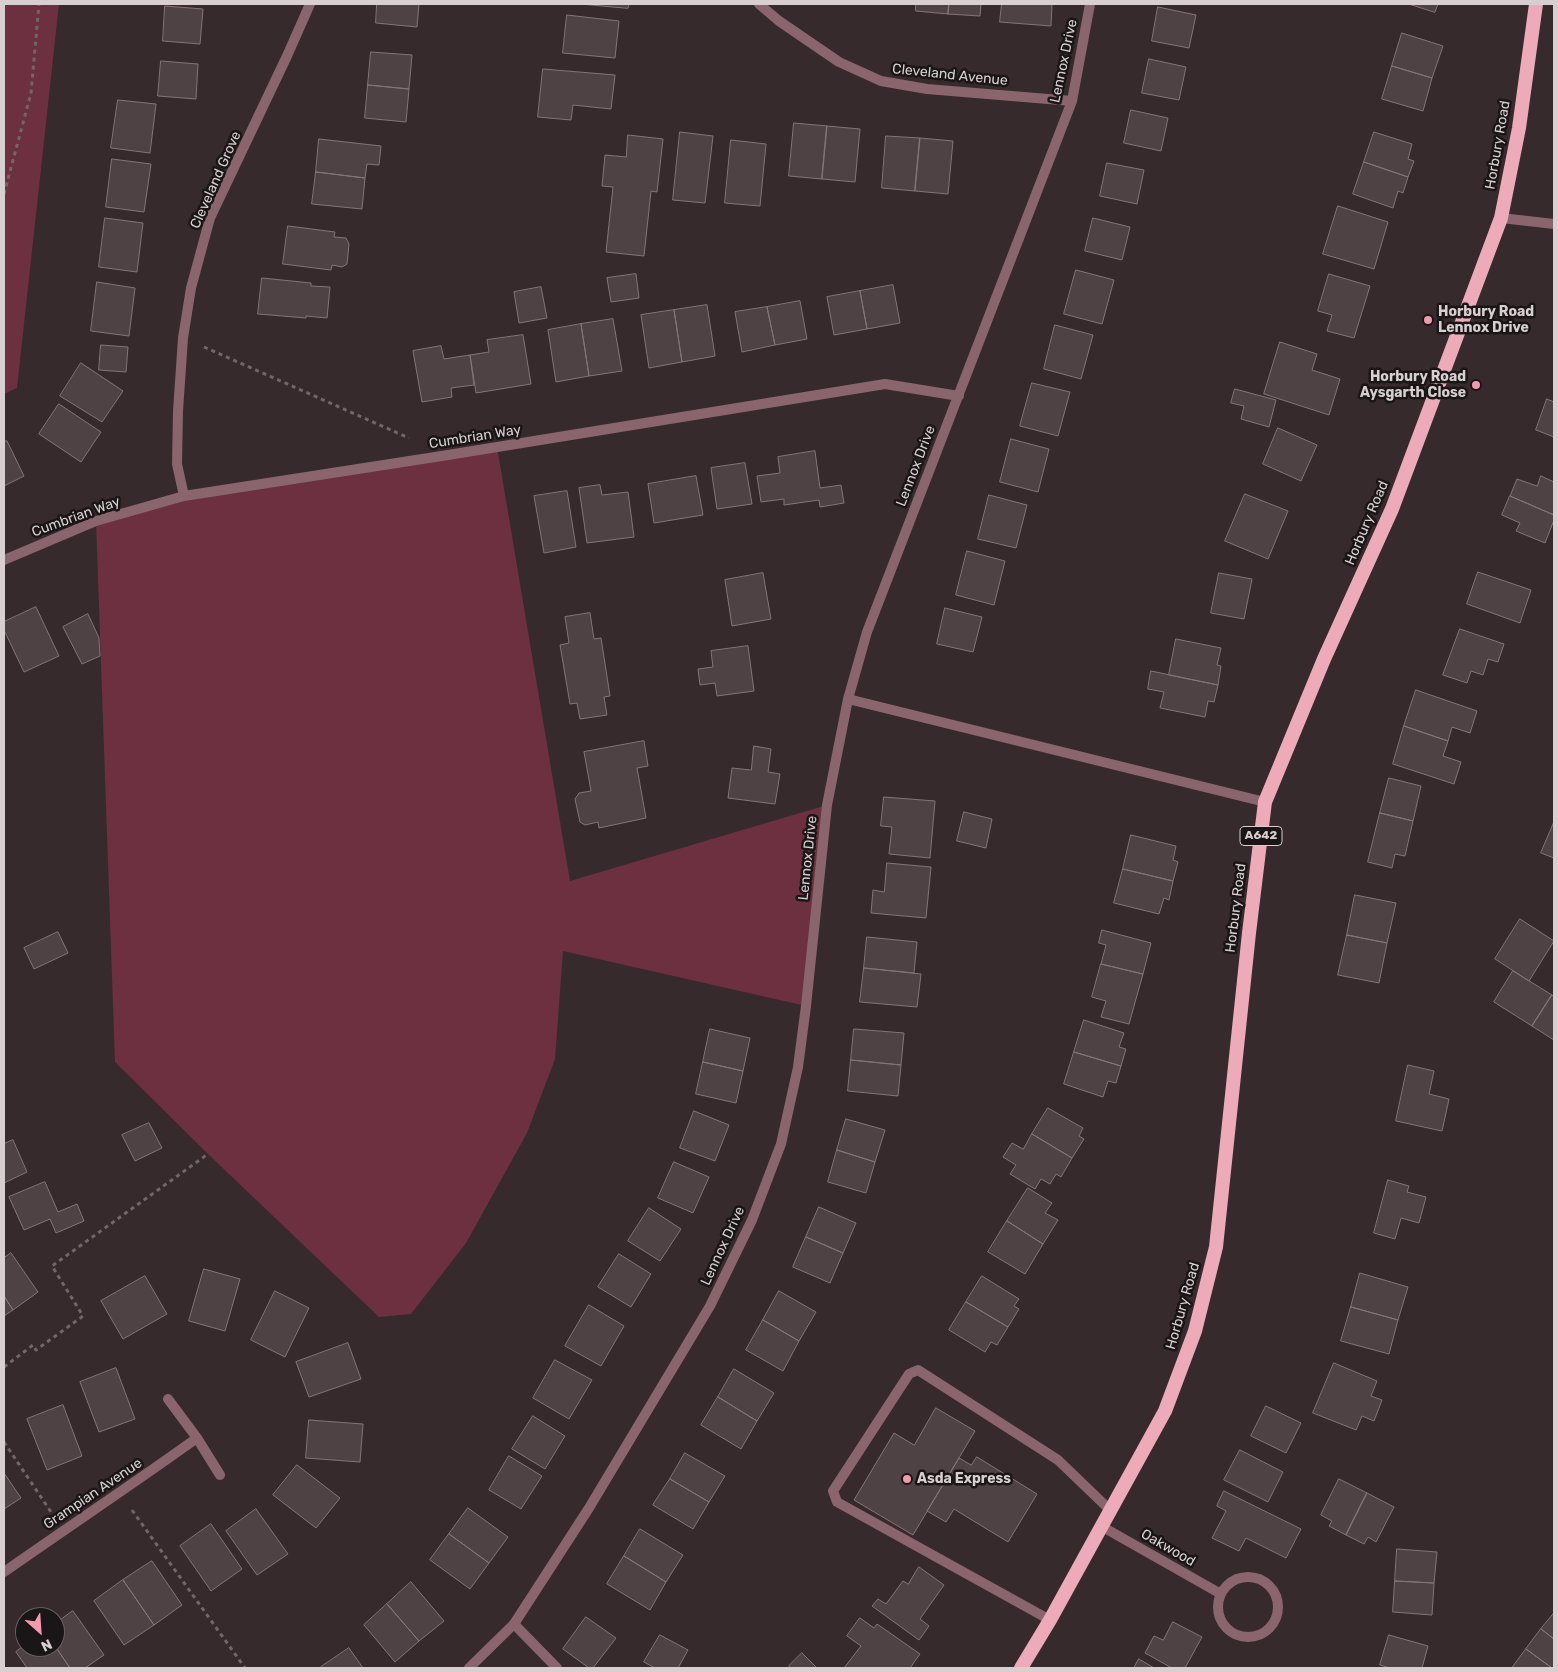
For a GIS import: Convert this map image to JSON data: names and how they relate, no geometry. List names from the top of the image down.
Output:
{
  "streets": {
    "highway": ["Horbury Road", "A642"],
    "street": [
      "Lennox Drive",
      "Cleveland Avenue",
      "Cleveland Grove",
      "Cumbrian Way",
      "Grampian Avenue",
      "Oakwood"
    ]
  },
  "crossings": [
    ["Lennox Drive", "Cleveland Avenue"],
    ["Lennox Drive", "Cumbrian Way"],
    ["Horbury Road", "Oakwood"],
    ["Cleveland Grove", "Cumbrian Way"]
  ],
  "places": ["Horbury Road Lennox Drive", "Horbury Road Aysgarth Close", "Asda Express"],
  "north": "bottom right"
}
